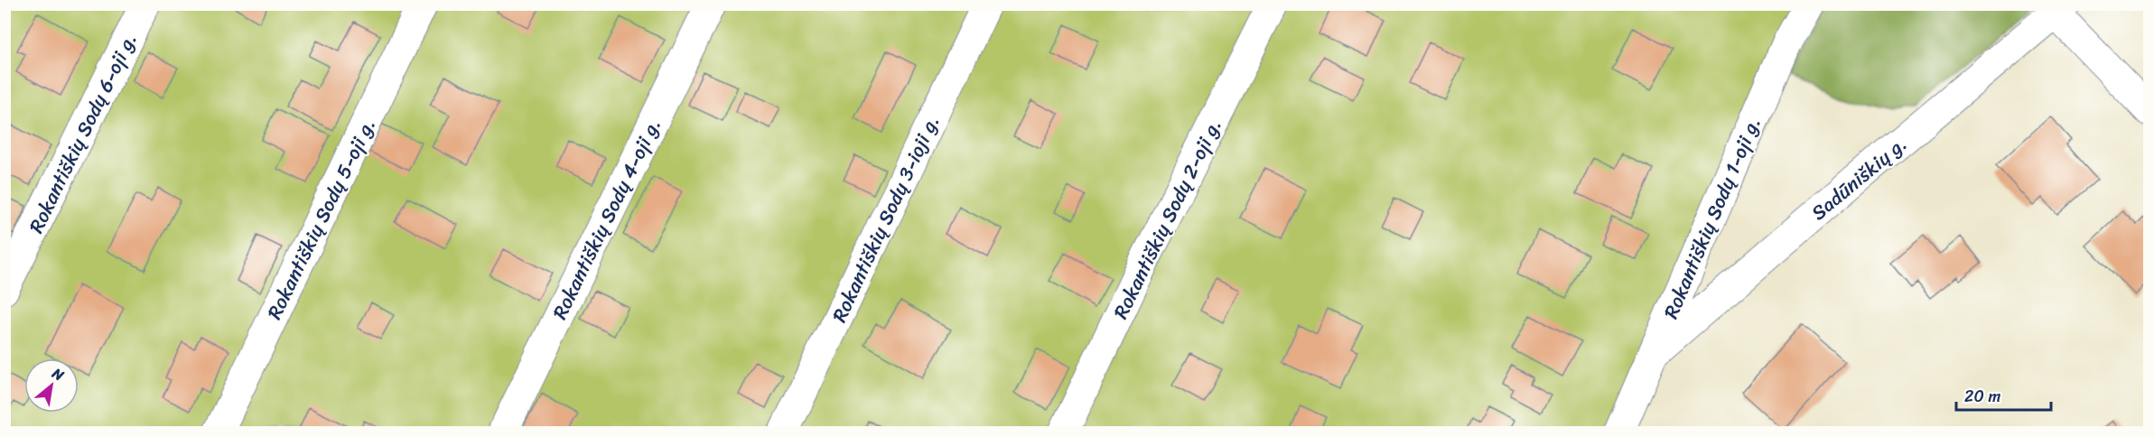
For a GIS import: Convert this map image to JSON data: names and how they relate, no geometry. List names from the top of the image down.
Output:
{
  "streets": {
    "street": [
      "Rokantiškių Sodų 6-oji g.",
      "Sadūniškių g.",
      "Rokantiškių Sodų 1-oji g.",
      "Rokantiškių Sodų 5-oji g.",
      "Rokantiškių Sodų 4-oji g.",
      "Rokantiškių Sodų 3-ioji g.",
      "Rokantiškių Sodų 2-oji g."
    ]
  },
  "crossings": [
    ["Sadūniškių g.", "Rokantiškių Sodų 1-oji g."]
  ],
  "scale_bar": "20 m",
  "north": "top right"
}
